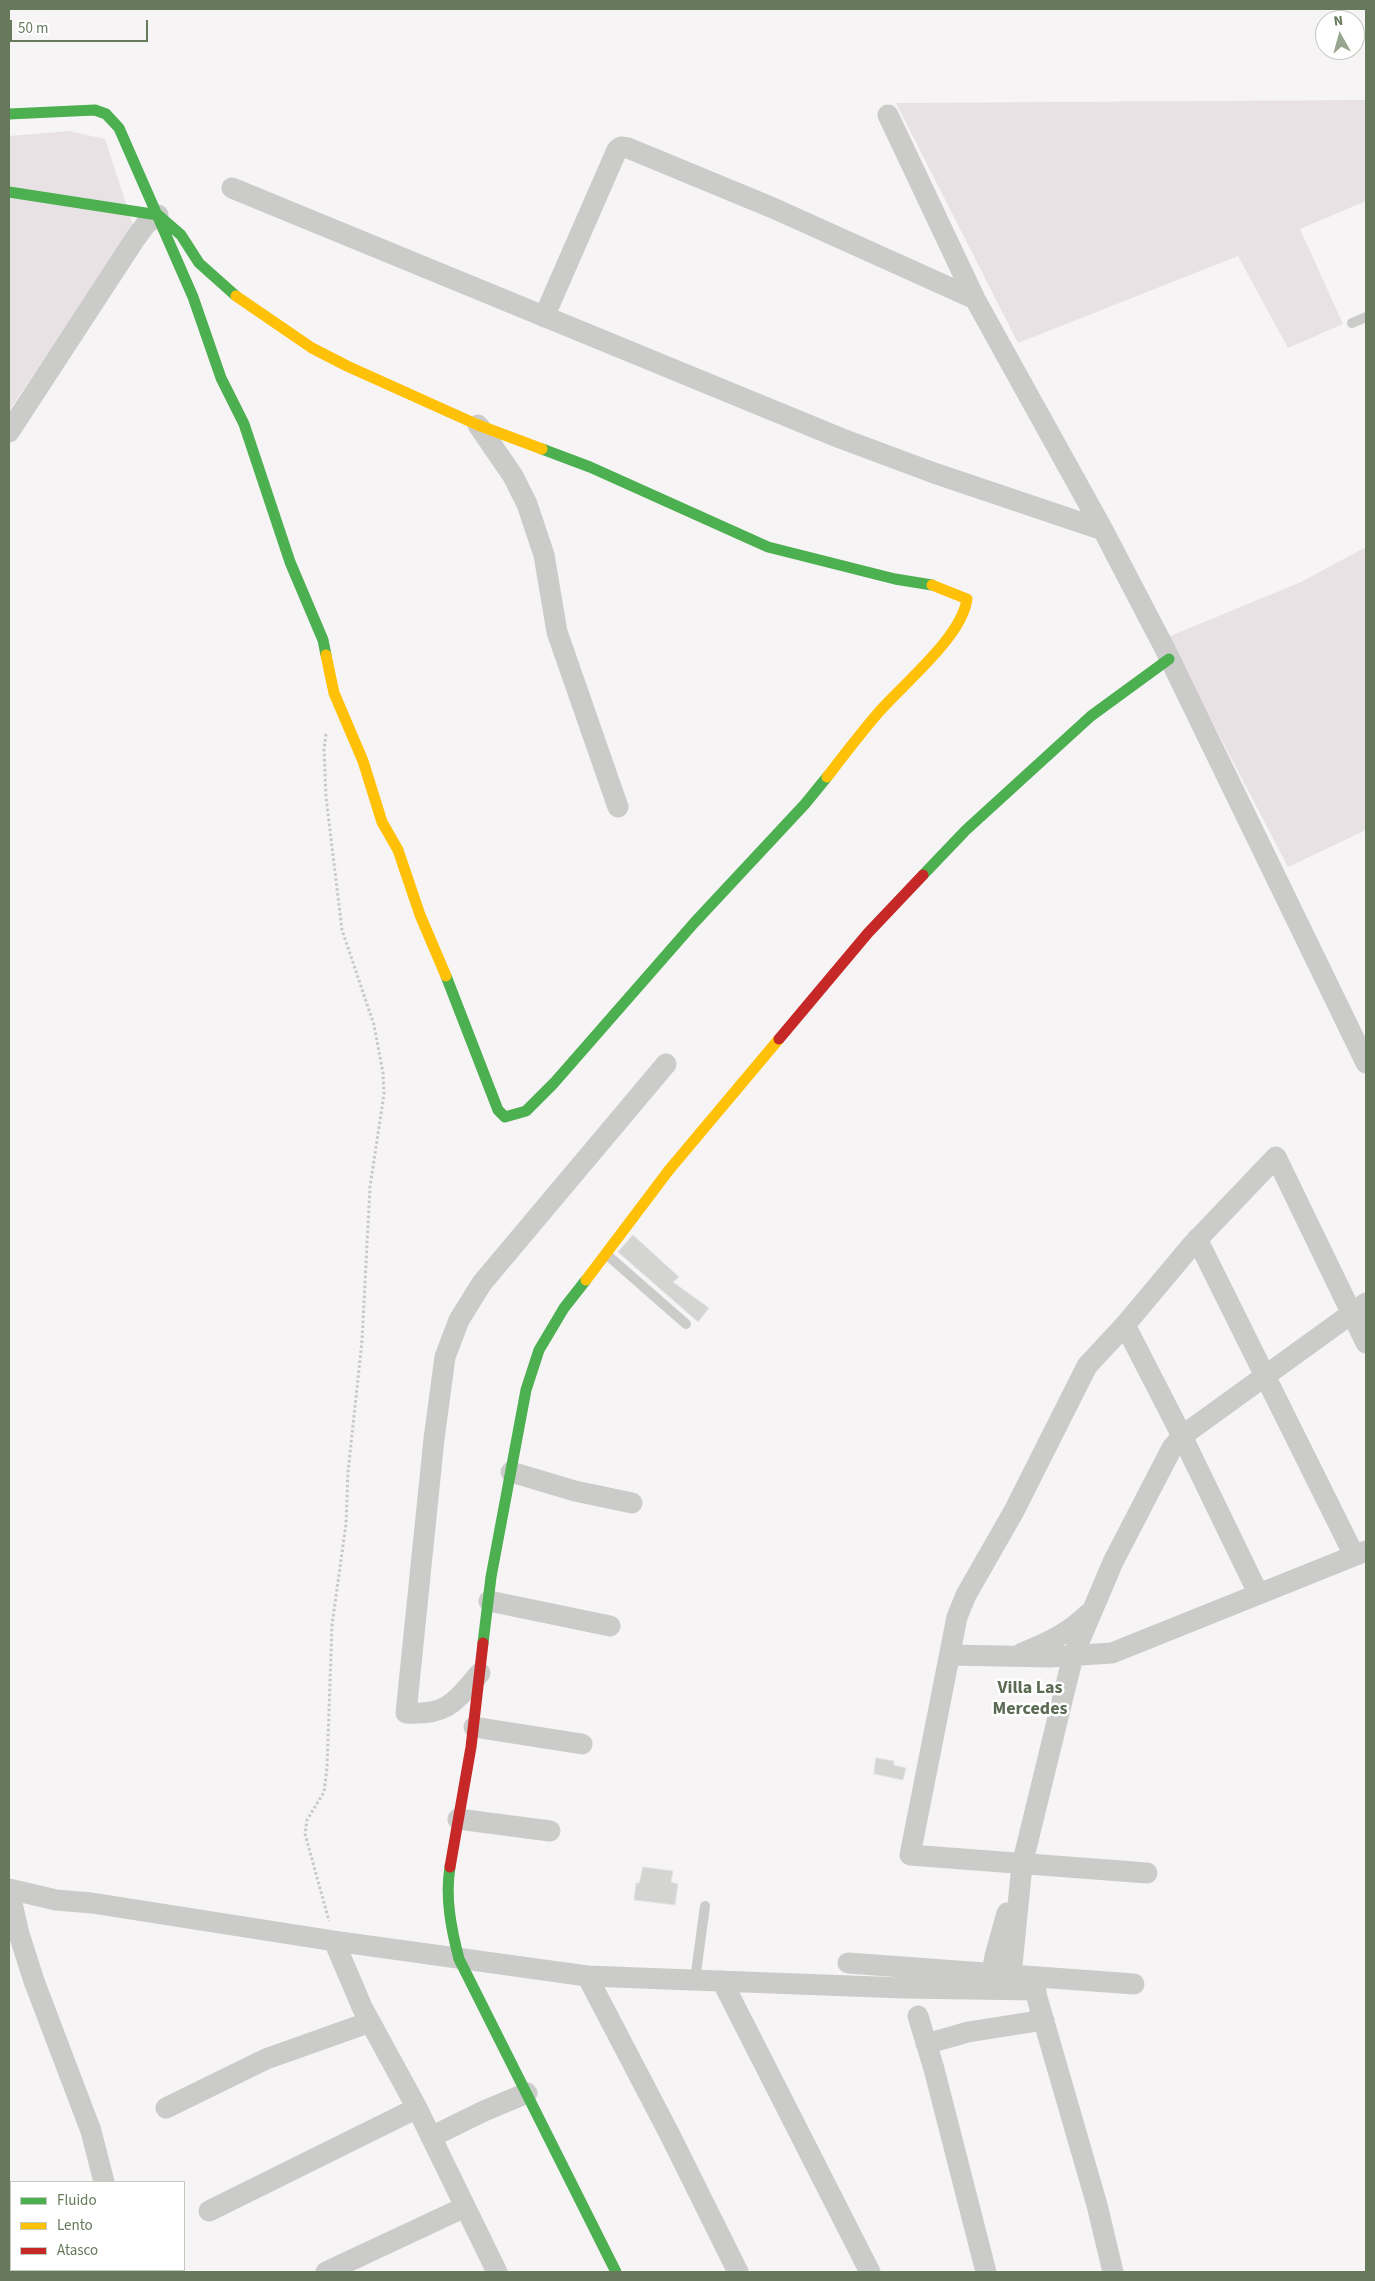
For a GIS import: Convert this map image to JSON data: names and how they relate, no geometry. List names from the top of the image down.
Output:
{
  "districts": ["Villa Las Mercedes"],
  "legend": ["Fluido", "Lento", "Atasco"],
  "scale_bar": "50 m",
  "north": "top"
}
